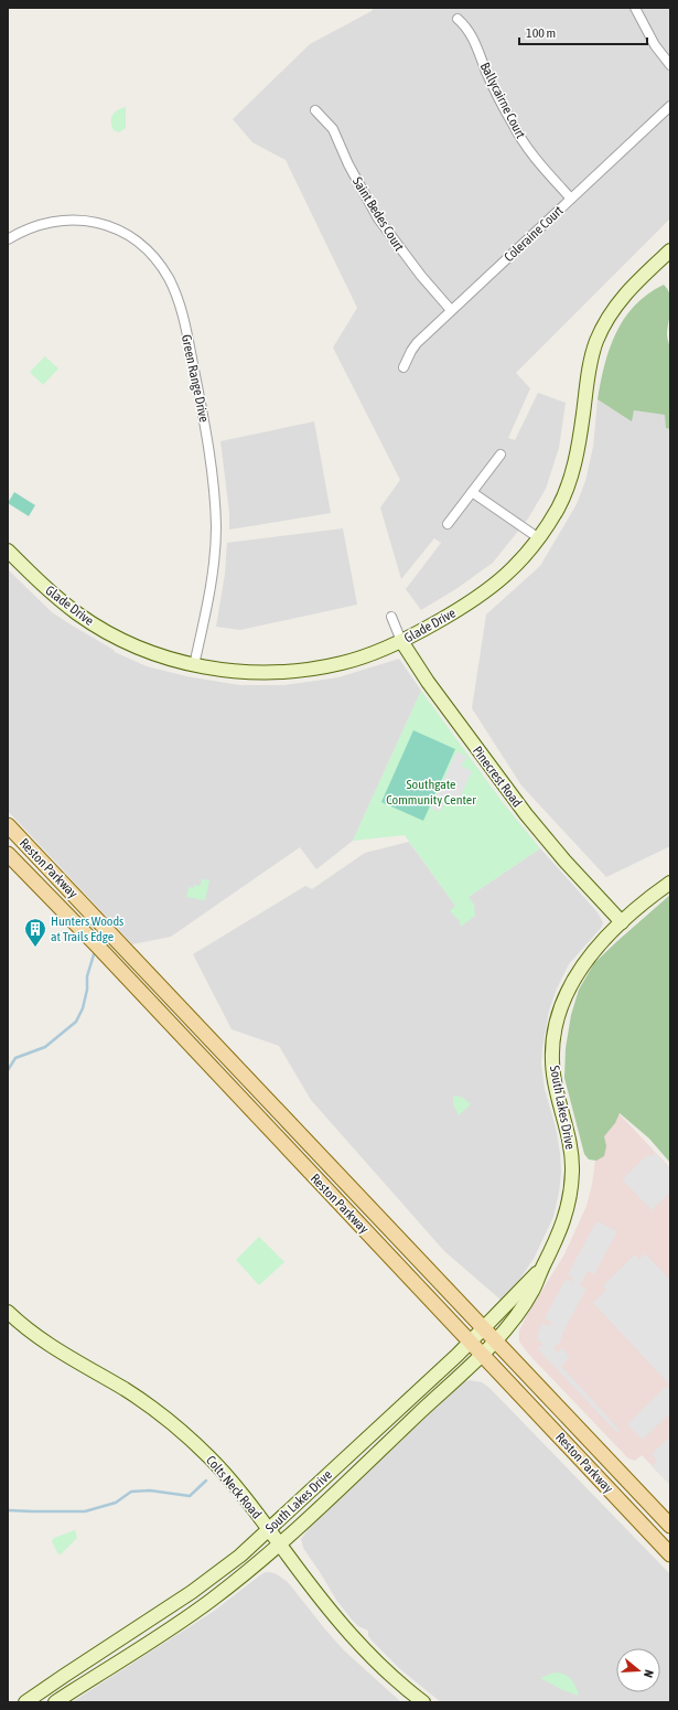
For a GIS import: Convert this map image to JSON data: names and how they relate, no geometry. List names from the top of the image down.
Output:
{
  "streets": {
    "main road": ["Reston Parkway"],
    "street": [
      "Ballycairne Court",
      "Saint Bedes Court",
      "Coleraine Court",
      "Green Range Drive",
      "Glade Drive",
      "Pinecrest Road",
      "South Lakes Drive",
      "Colts Neck Road"
    ]
  },
  "crossings": [
    ["Ballycairne Court", "Coleraine Court"],
    ["Saint Bedes Court", "Coleraine Court"],
    ["Green Range Drive", "Glade Drive"],
    ["Glade Drive", "Pinecrest Road"],
    ["Pinecrest Road", "South Lakes Drive"],
    ["Reston Parkway", "South Lakes Drive"],
    ["South Lakes Drive", "Colts Neck Road"]
  ],
  "parks": ["Southgate Community Center"],
  "places": {
    "building": ["Hunters Woods at Trails Edge"]
  },
  "scale_bar": "100 m",
  "north": "right"
}
